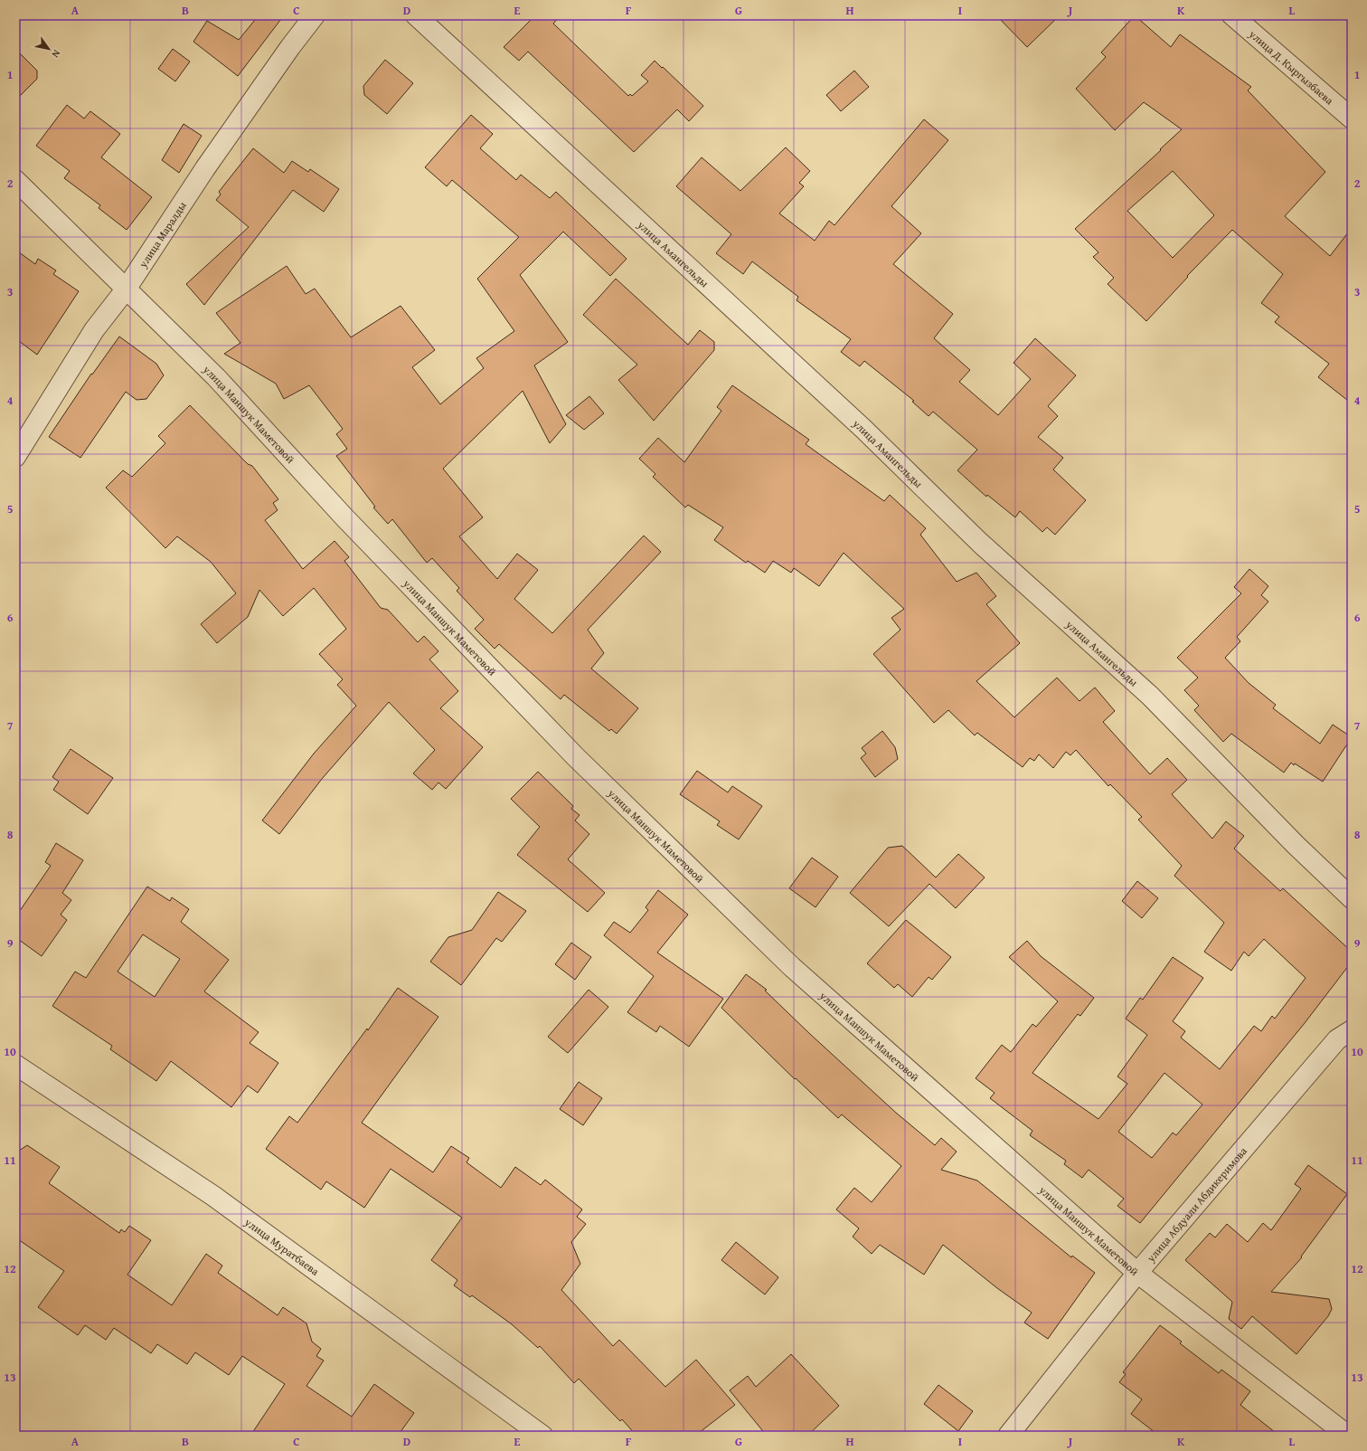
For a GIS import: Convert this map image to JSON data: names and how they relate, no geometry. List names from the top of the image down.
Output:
{
  "streets": {
    "street": [
      "улица Д. Кыргызбаева",
      "улица Маралды",
      "улица Амангельды",
      "улица Маншук Маметовой",
      "улица Абдуали Абдикеримова",
      "улица Муратбаева"
    ]
  },
  "crossings": [
    ["улица Маралды", "улица Маншук Маметовой"],
    ["улица Маншук Маметовой", "улица Абдуали Абдикеримова"]
  ],
  "north": "bottom right",
  "grid": {
    "columns": [
      "A",
      "B",
      "C",
      "D",
      "E",
      "F",
      "G",
      "H",
      "I",
      "J",
      "K",
      "L"
    ],
    "rows": [
      "1",
      "2",
      "3",
      "4",
      "5",
      "6",
      "7",
      "8",
      "9",
      "10",
      "11",
      "12",
      "13"
    ]
  }
}
